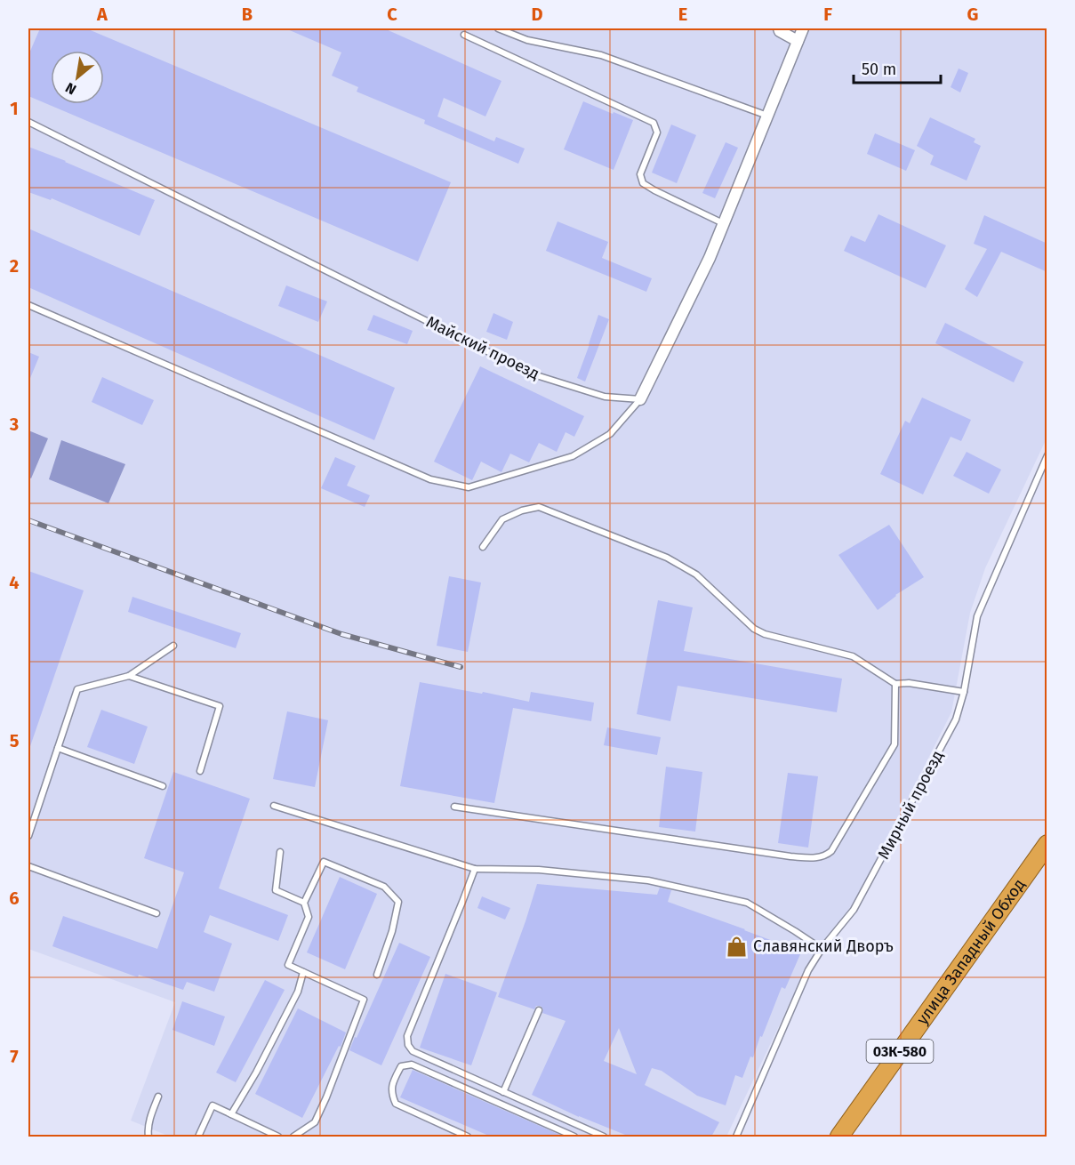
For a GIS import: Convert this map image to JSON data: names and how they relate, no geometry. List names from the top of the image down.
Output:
{
  "streets": {
    "highway": ["улица Западный Обход", "03К-580"],
    "lane": ["Майский проезд", "Мирный проезд"]
  },
  "places": {
    "shop": ["Cлавянский Дворъ"]
  },
  "scale_bar": "50 m",
  "north": "bottom left",
  "grid": {
    "columns": [
      "A",
      "B",
      "C",
      "D",
      "E",
      "F",
      "G"
    ],
    "rows": [
      "1",
      "2",
      "3",
      "4",
      "5",
      "6",
      "7"
    ]
  }
}
